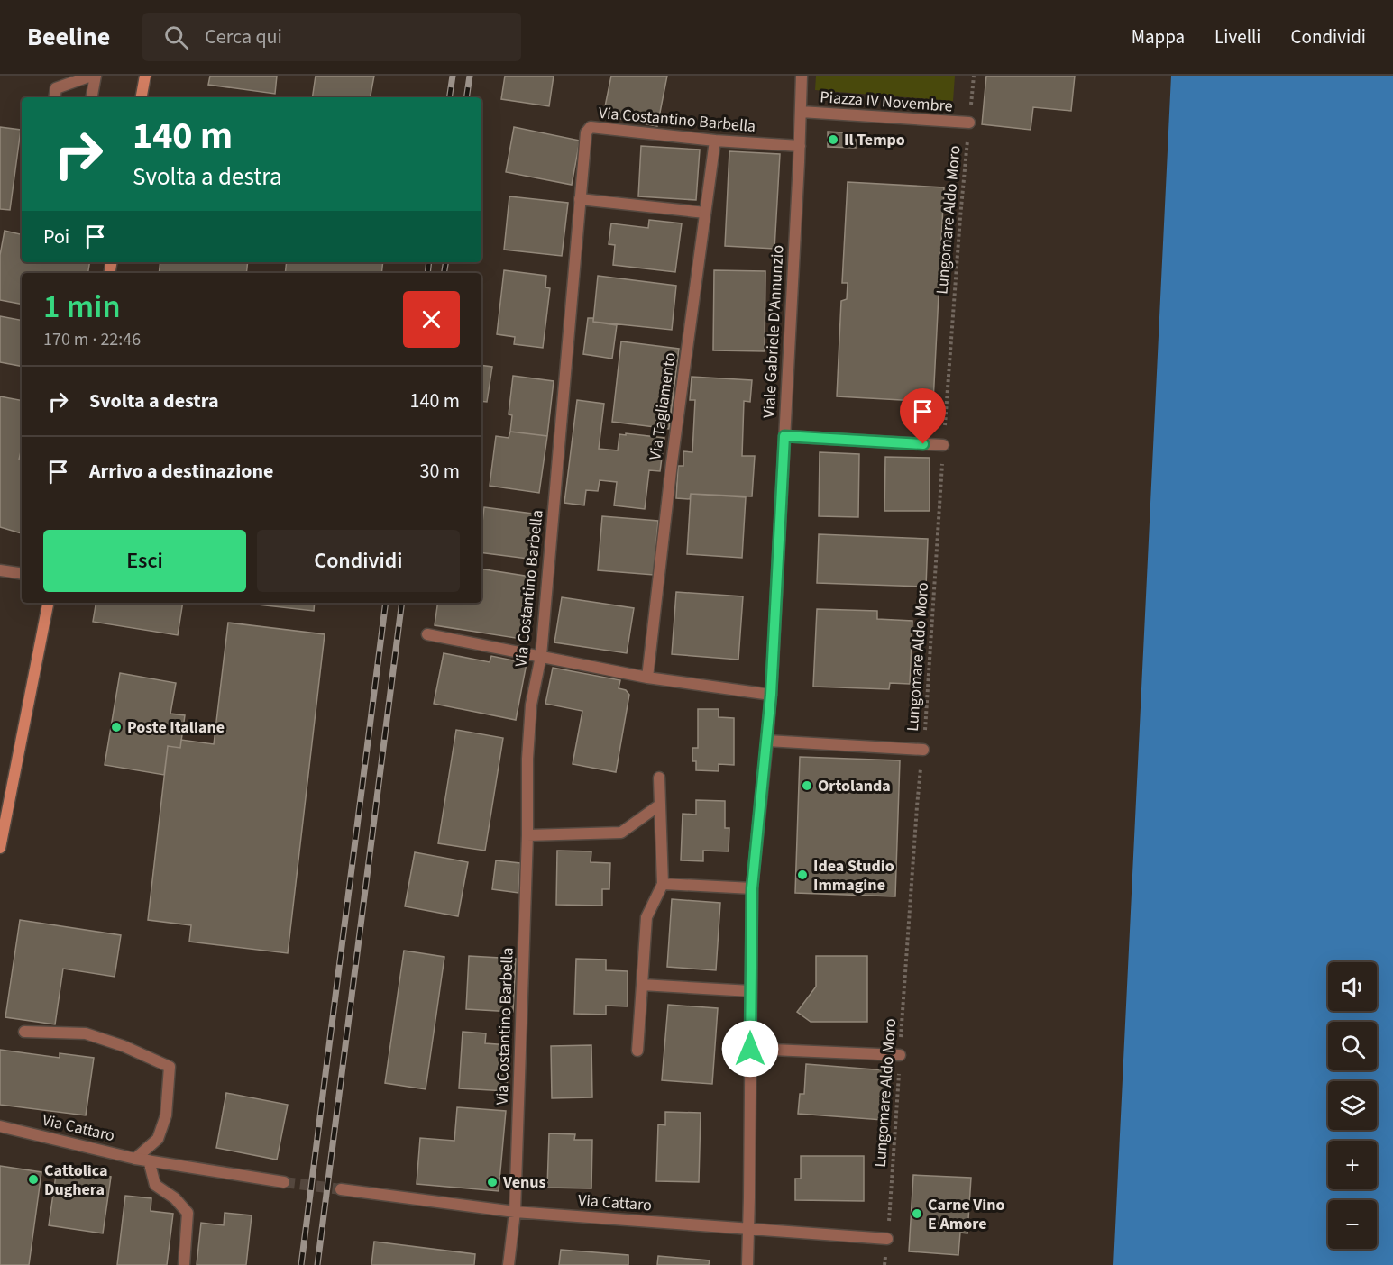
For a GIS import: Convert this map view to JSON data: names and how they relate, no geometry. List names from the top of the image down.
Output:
{
  "streets": {
    "street": [
      "Piazza IV Novembre",
      "Via Costantino Barbella",
      "Viale Gabriele D'Annunzio",
      "Via Tagliamento",
      "Via Cattaro"
    ],
    "path": ["Lungomare Aldo Moro"]
  },
  "crossings": [
    ["Piazza IV Novembre", "Lungomare Aldo Moro"],
    ["Piazza IV Novembre", "Viale Gabriele D'Annunzio"],
    ["Via Costantino Barbella", "Viale Gabriele D'Annunzio"],
    ["Via Costantino Barbella", "Via Tagliamento"],
    ["Via Costantino Barbella", "Via Cattaro"],
    ["Lungomare Aldo Moro", "Via Cattaro"],
    ["Viale Gabriele D'Annunzio", "Via Cattaro"]
  ],
  "places": [
    "Il Tempo",
    "Poste Italiane",
    "Ortolanda",
    "Idea Studio Immagine",
    "Cattolica Dughera",
    "Venus",
    "Carne Vino E Amore"
  ],
  "page": {
    "header": "Beeline",
    "search": "Cerca qui",
    "nav": ["Mappa", "Livelli", "Condividi"],
    "turn": ["140 m", "Svolta a destra"],
    "then": "Poi",
    "heading": ["1 min", "170 m · 22:46"],
    "list": [
      {
        "name": "Svolta a destra",
        "value": "140 m"
      },
      {
        "name": "Arrivo a destinazione",
        "value": "30 m"
      }
    ],
    "buttons": ["Esci", "Condividi"],
    "map_buttons": ["+", "−"]
  }
}
